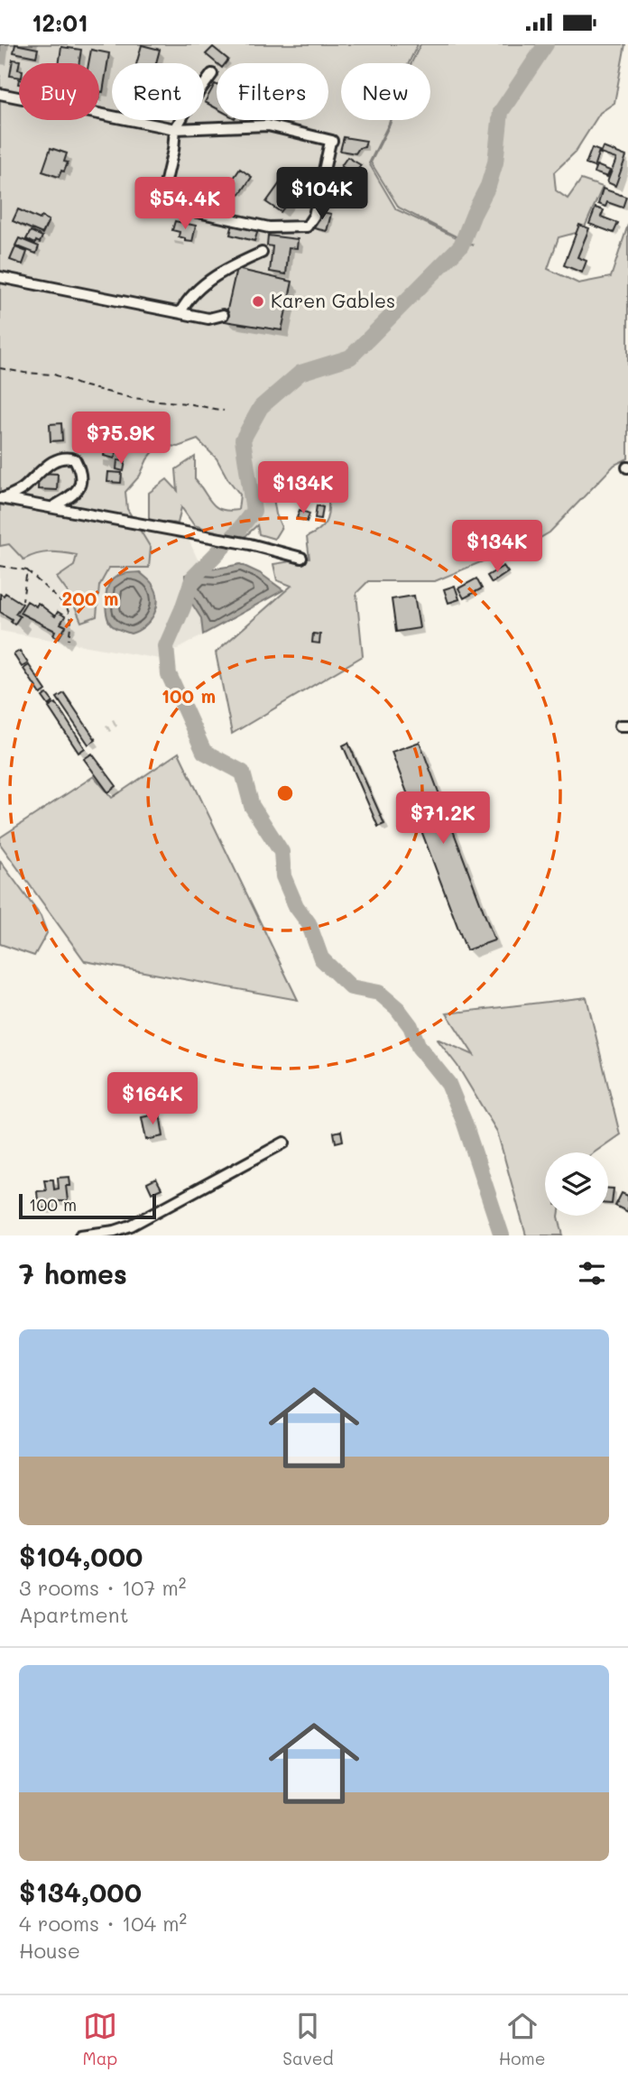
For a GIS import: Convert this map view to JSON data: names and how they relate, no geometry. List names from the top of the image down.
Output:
{
  "places": ["Karen Gables"],
  "scale_bar": "100 m",
  "page": {
    "status": "12:01",
    "chip": [
      "Buy",
      "Rent",
      "Filters",
      "New"
    ],
    "price": [
      "$104K",
      "$54.4K",
      "$75.9K",
      "$134K",
      "$134K",
      "$71.2K",
      "$164K"
    ],
    "scale": "100 m",
    "heading": "7 homes",
    "list": [
      {
        "name": "$104,000",
        "note": "3 rooms · 107 m² · Apartment"
      },
      {
        "name": "$134,000",
        "note": "4 rooms · 104 m² · House"
      }
    ],
    "tabs": ["Map", "Saved", "Home"]
  },
  "rings": ["200 m", "100 m"]
}
